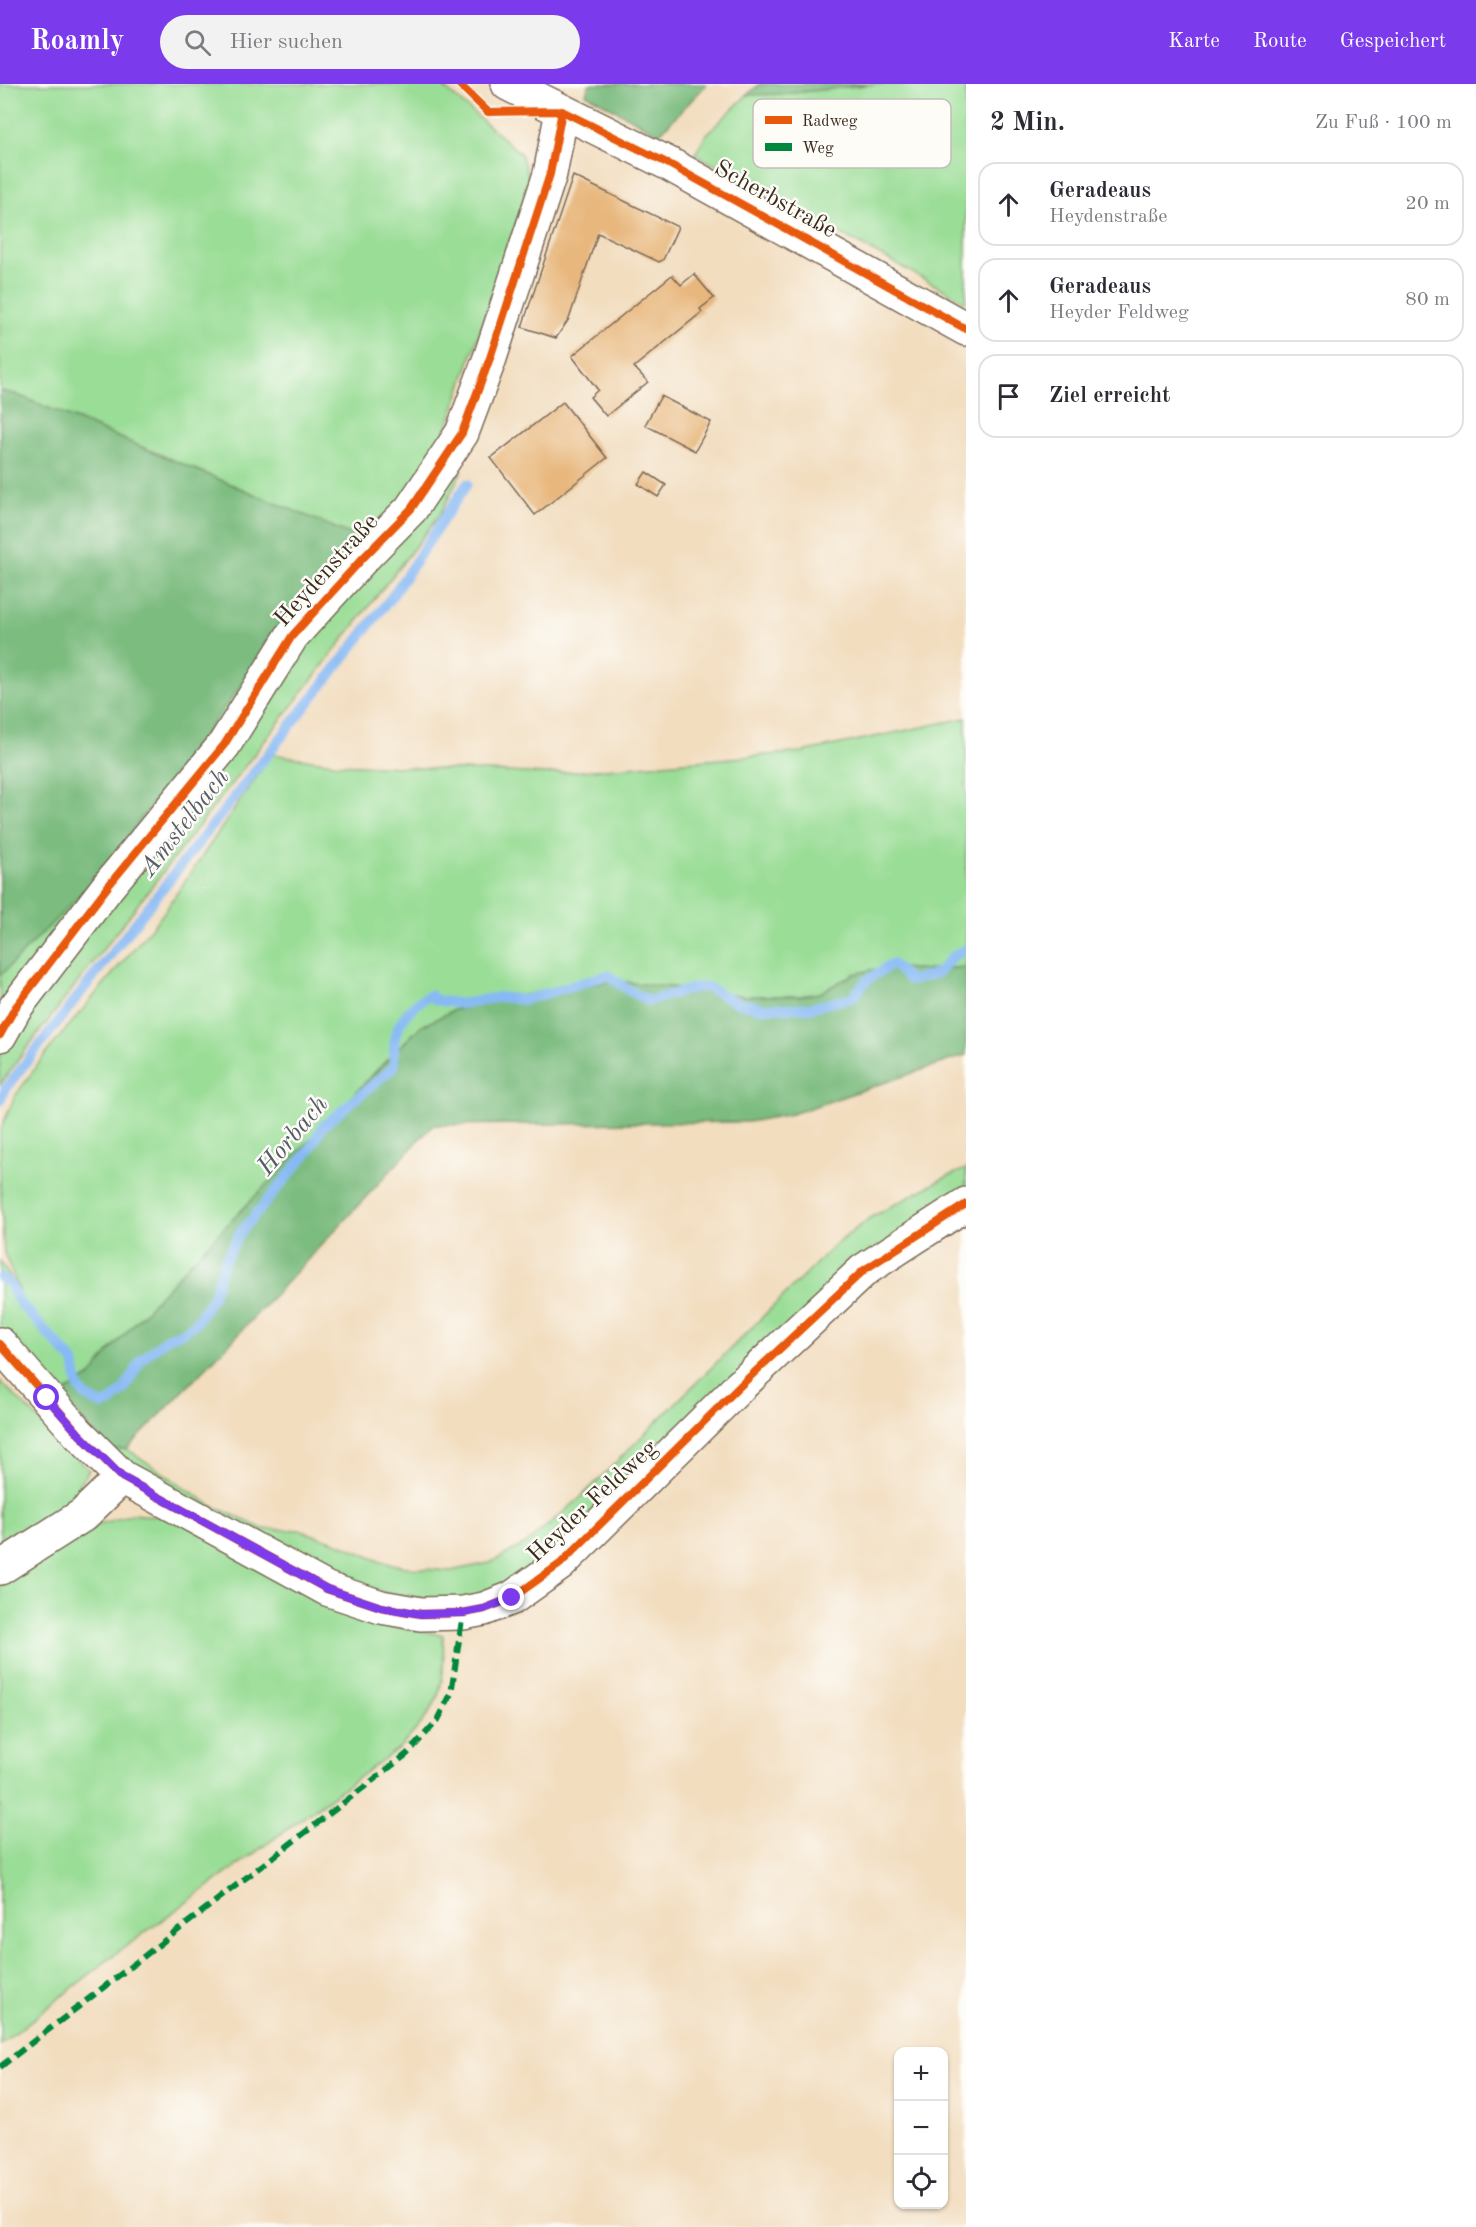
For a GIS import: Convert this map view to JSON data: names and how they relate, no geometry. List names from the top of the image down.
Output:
{
  "streets": {
    "street": ["Scherbstraße", "Heydenstraße", "Heyder Feldweg"]
  },
  "crossings": [
    ["Scherbstraße", "Heydenstraße"]
  ],
  "water": ["Amstelbach", "Horbach"],
  "legend": ["Radweg", "Weg"],
  "page": {
    "header": "Roamly",
    "search": "Hier suchen",
    "nav": ["Karte", "Route", "Gespeichert"],
    "heading": ["2 Min.", "Zu Fuß · 100 m"],
    "list": [
      ["Geradeaus", "Heydenstraße", "20 m"],
      ["Geradeaus", "Heyder Feldweg", "80 m"],
      "Ziel erreicht"
    ],
    "map_buttons": ["+", "−"]
  }
}
